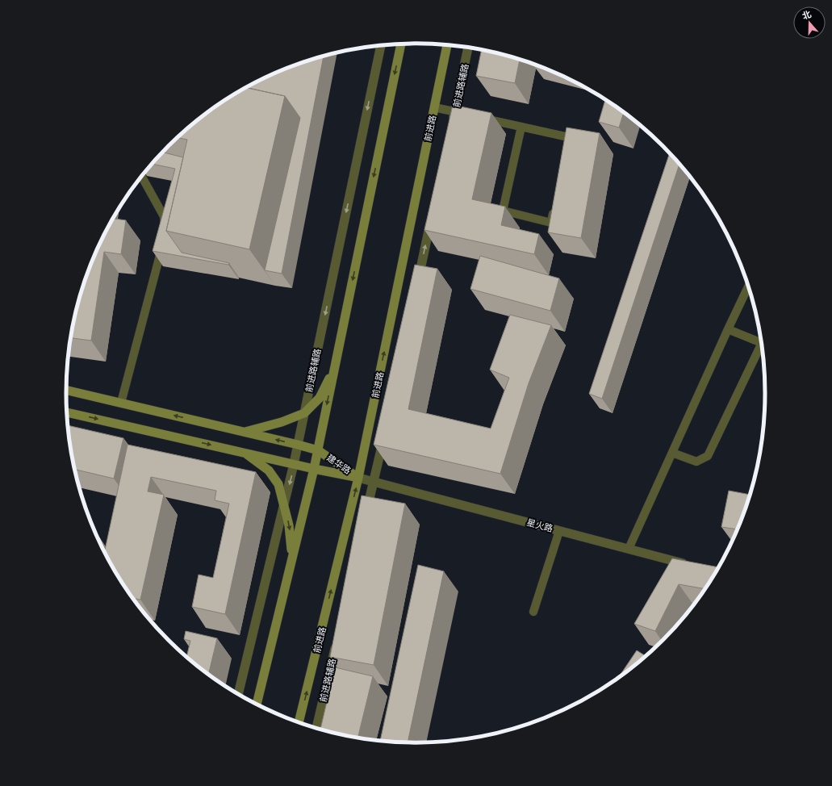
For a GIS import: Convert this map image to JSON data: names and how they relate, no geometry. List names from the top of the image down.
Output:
{
  "streets": {
    "main road": ["前进路", "建华路"],
    "street": ["前进路辅路", "星火路"]
  },
  "crossings": [
    ["前进路辅路", "建华路"],
    ["前进路", "建华路"],
    ["前进路", "星火路"],
    ["建华路", "星火路"]
  ],
  "one_way": ["前进路辅路"],
  "north": "top"
}
